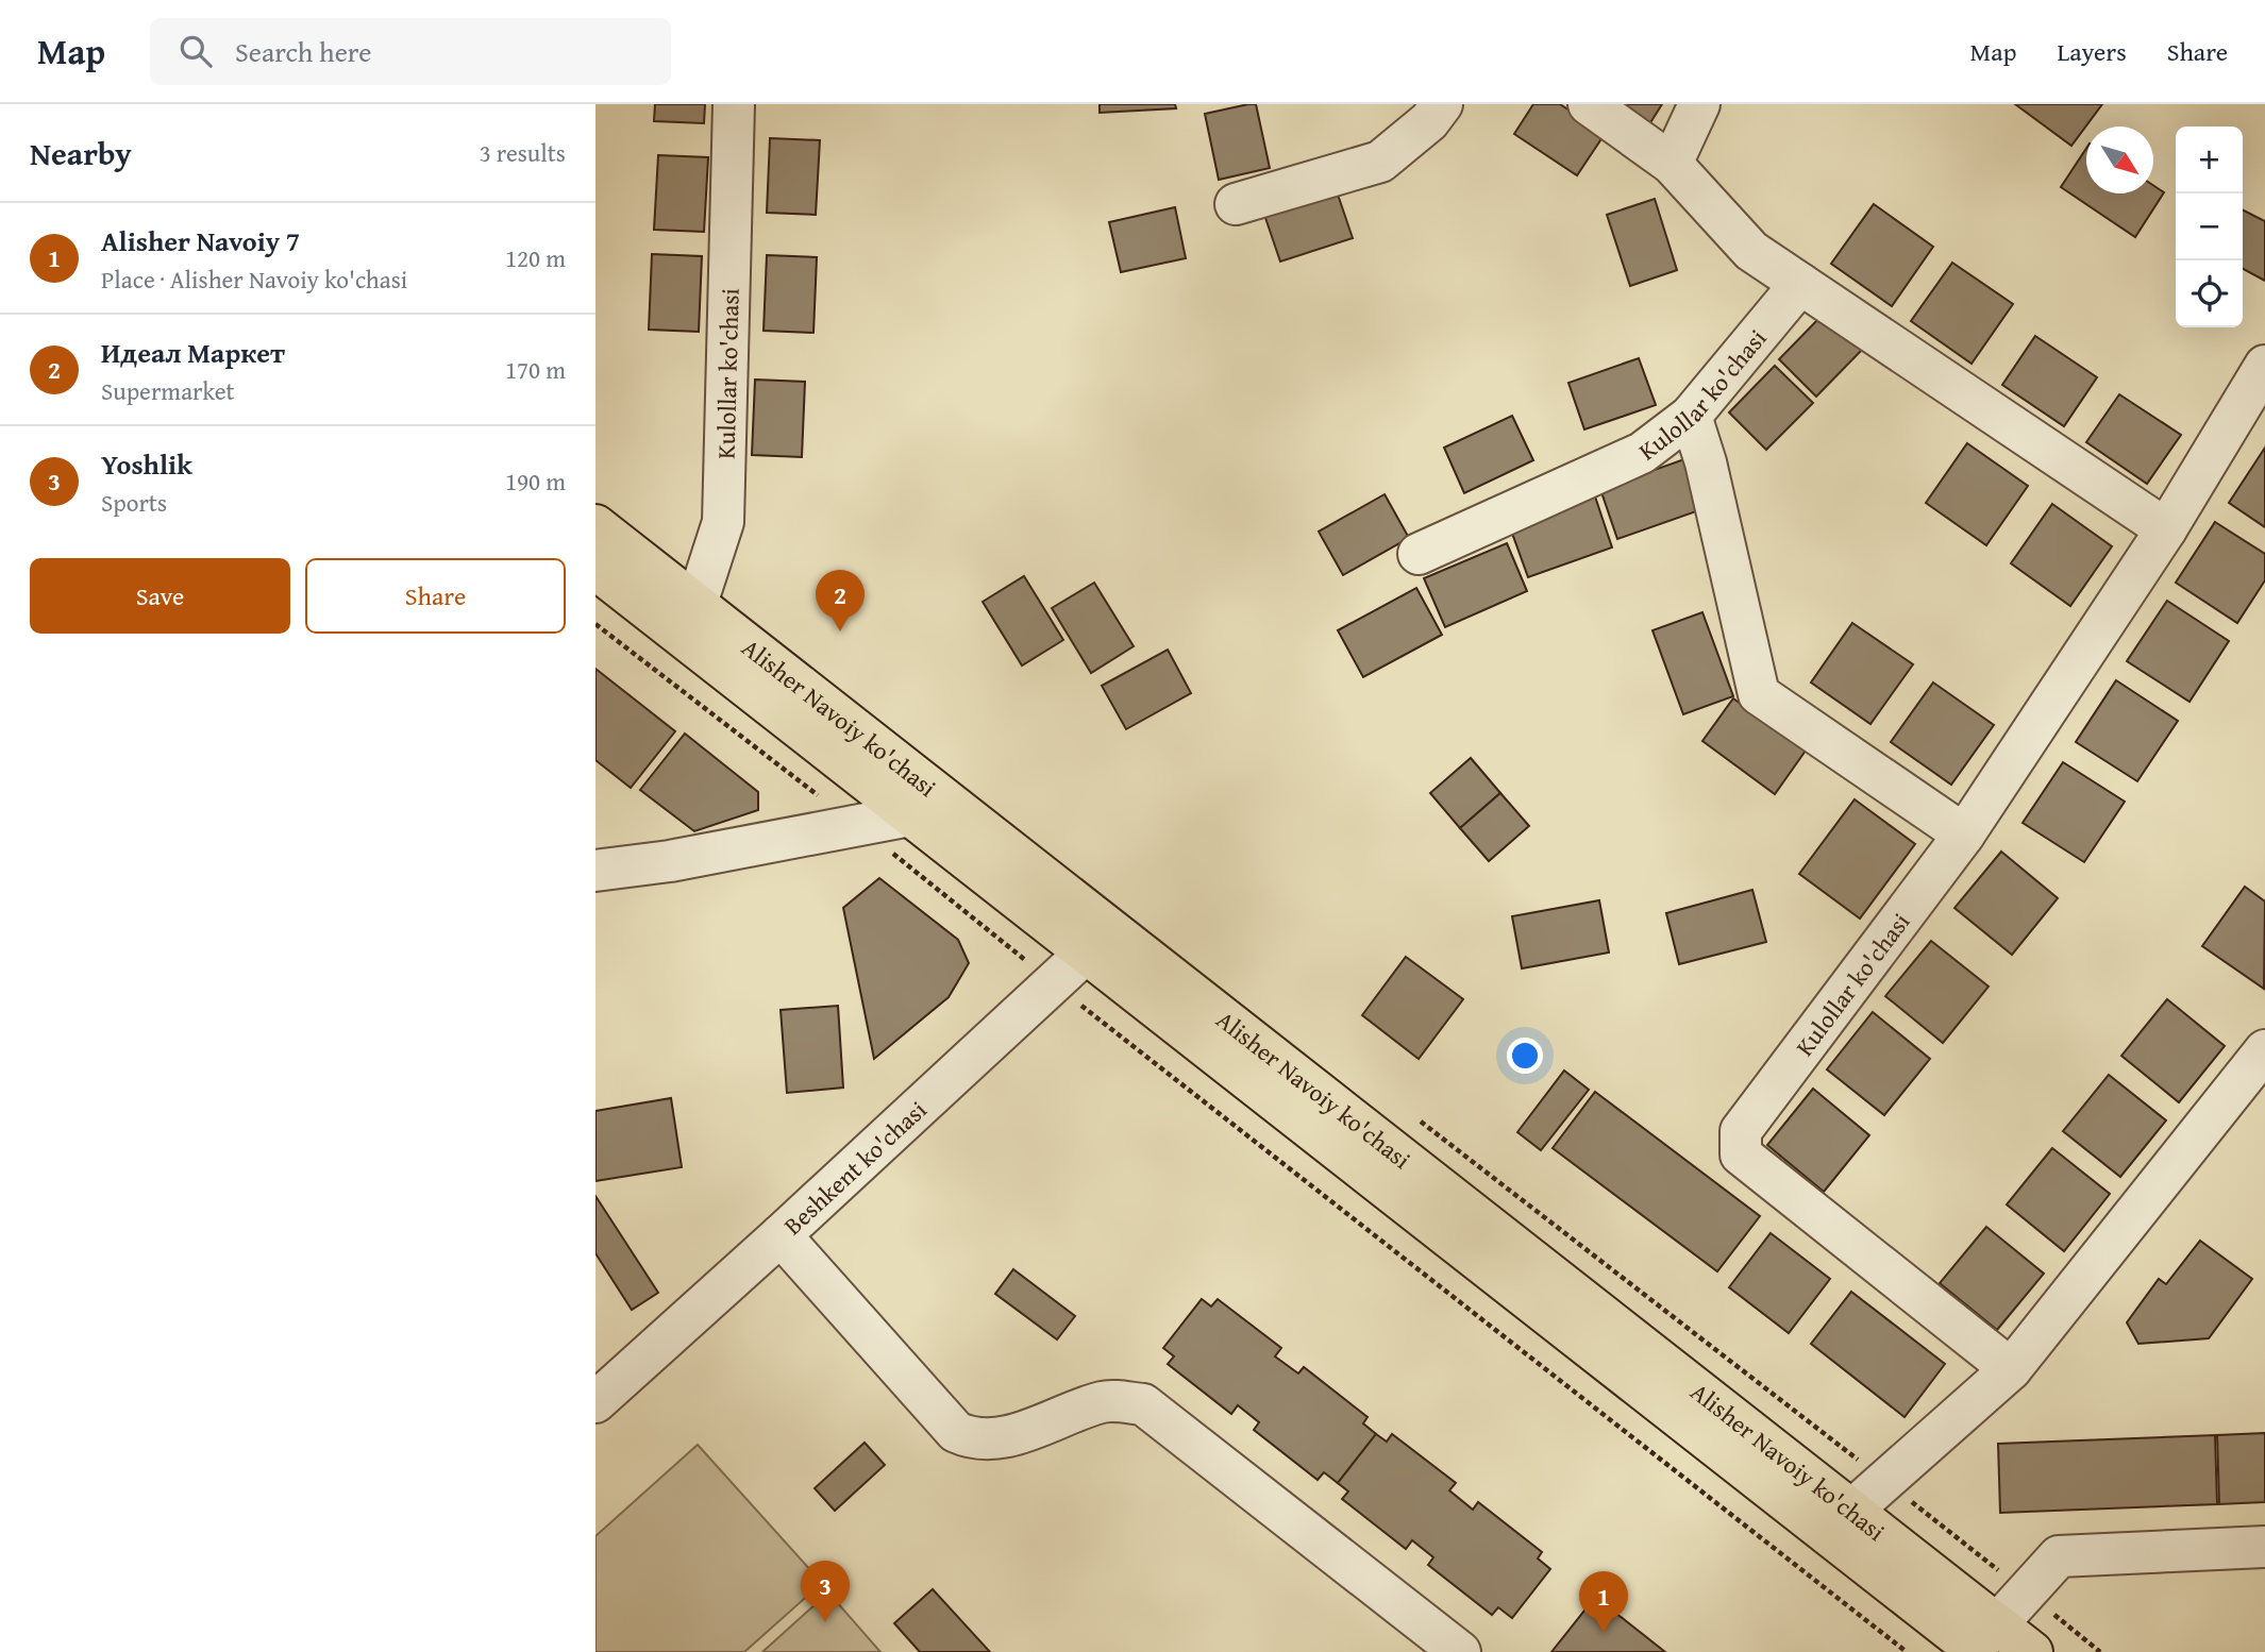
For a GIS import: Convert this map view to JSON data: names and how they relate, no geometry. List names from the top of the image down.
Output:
{
  "streets": {
    "main road": ["Alisher Navoiy ko'chasi"],
    "street": ["Kulollar ko'chasi", "Beshkent ko'chasi"]
  },
  "crossings": [
    ["Kulollar ko'chasi", "Alisher Navoiy ko'chasi"],
    ["Alisher Navoiy ko'chasi", "Beshkent ko'chasi"]
  ],
  "north": "bottom right",
  "page": {
    "header": "Map",
    "search": "Search here",
    "nav": ["Map", "Layers", "Share"],
    "heading": ["Nearby", "3 results"],
    "map_buttons": ["+", "−"],
    "list": [
      {
        "mark": "1",
        "name": "Alisher Navoiy 7",
        "note": "Place · Alisher Navoiy ko'chasi",
        "value": "120 m"
      },
      {
        "mark": "2",
        "name": "Идеал Маркет",
        "note": "Supermarket",
        "value": "170 m"
      },
      {
        "mark": "3",
        "name": "Yoshlik",
        "note": "Sports",
        "value": "190 m"
      }
    ],
    "buttons": ["Save", "Share"],
    "pins": ["2", "3", "1"]
  }
}
